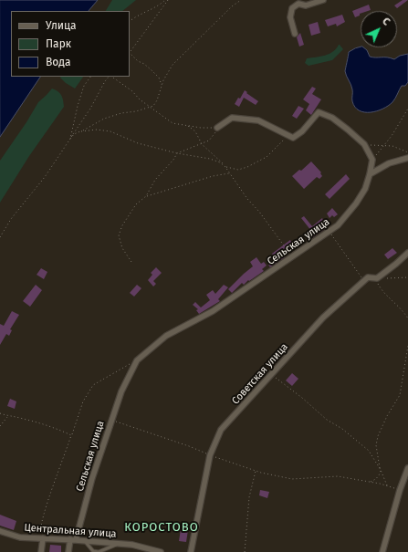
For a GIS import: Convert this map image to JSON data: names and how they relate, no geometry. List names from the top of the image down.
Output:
{
  "streets": {
    "street": ["Сельская улица", "Советская улица", "Центральная улица"]
  },
  "crossings": [
    ["Сельская улица", "Центральная улица"]
  ],
  "districts": ["КОРОСТОВО"],
  "legend": ["Улица", "Парк", "Вода"],
  "north": "top right"
}
